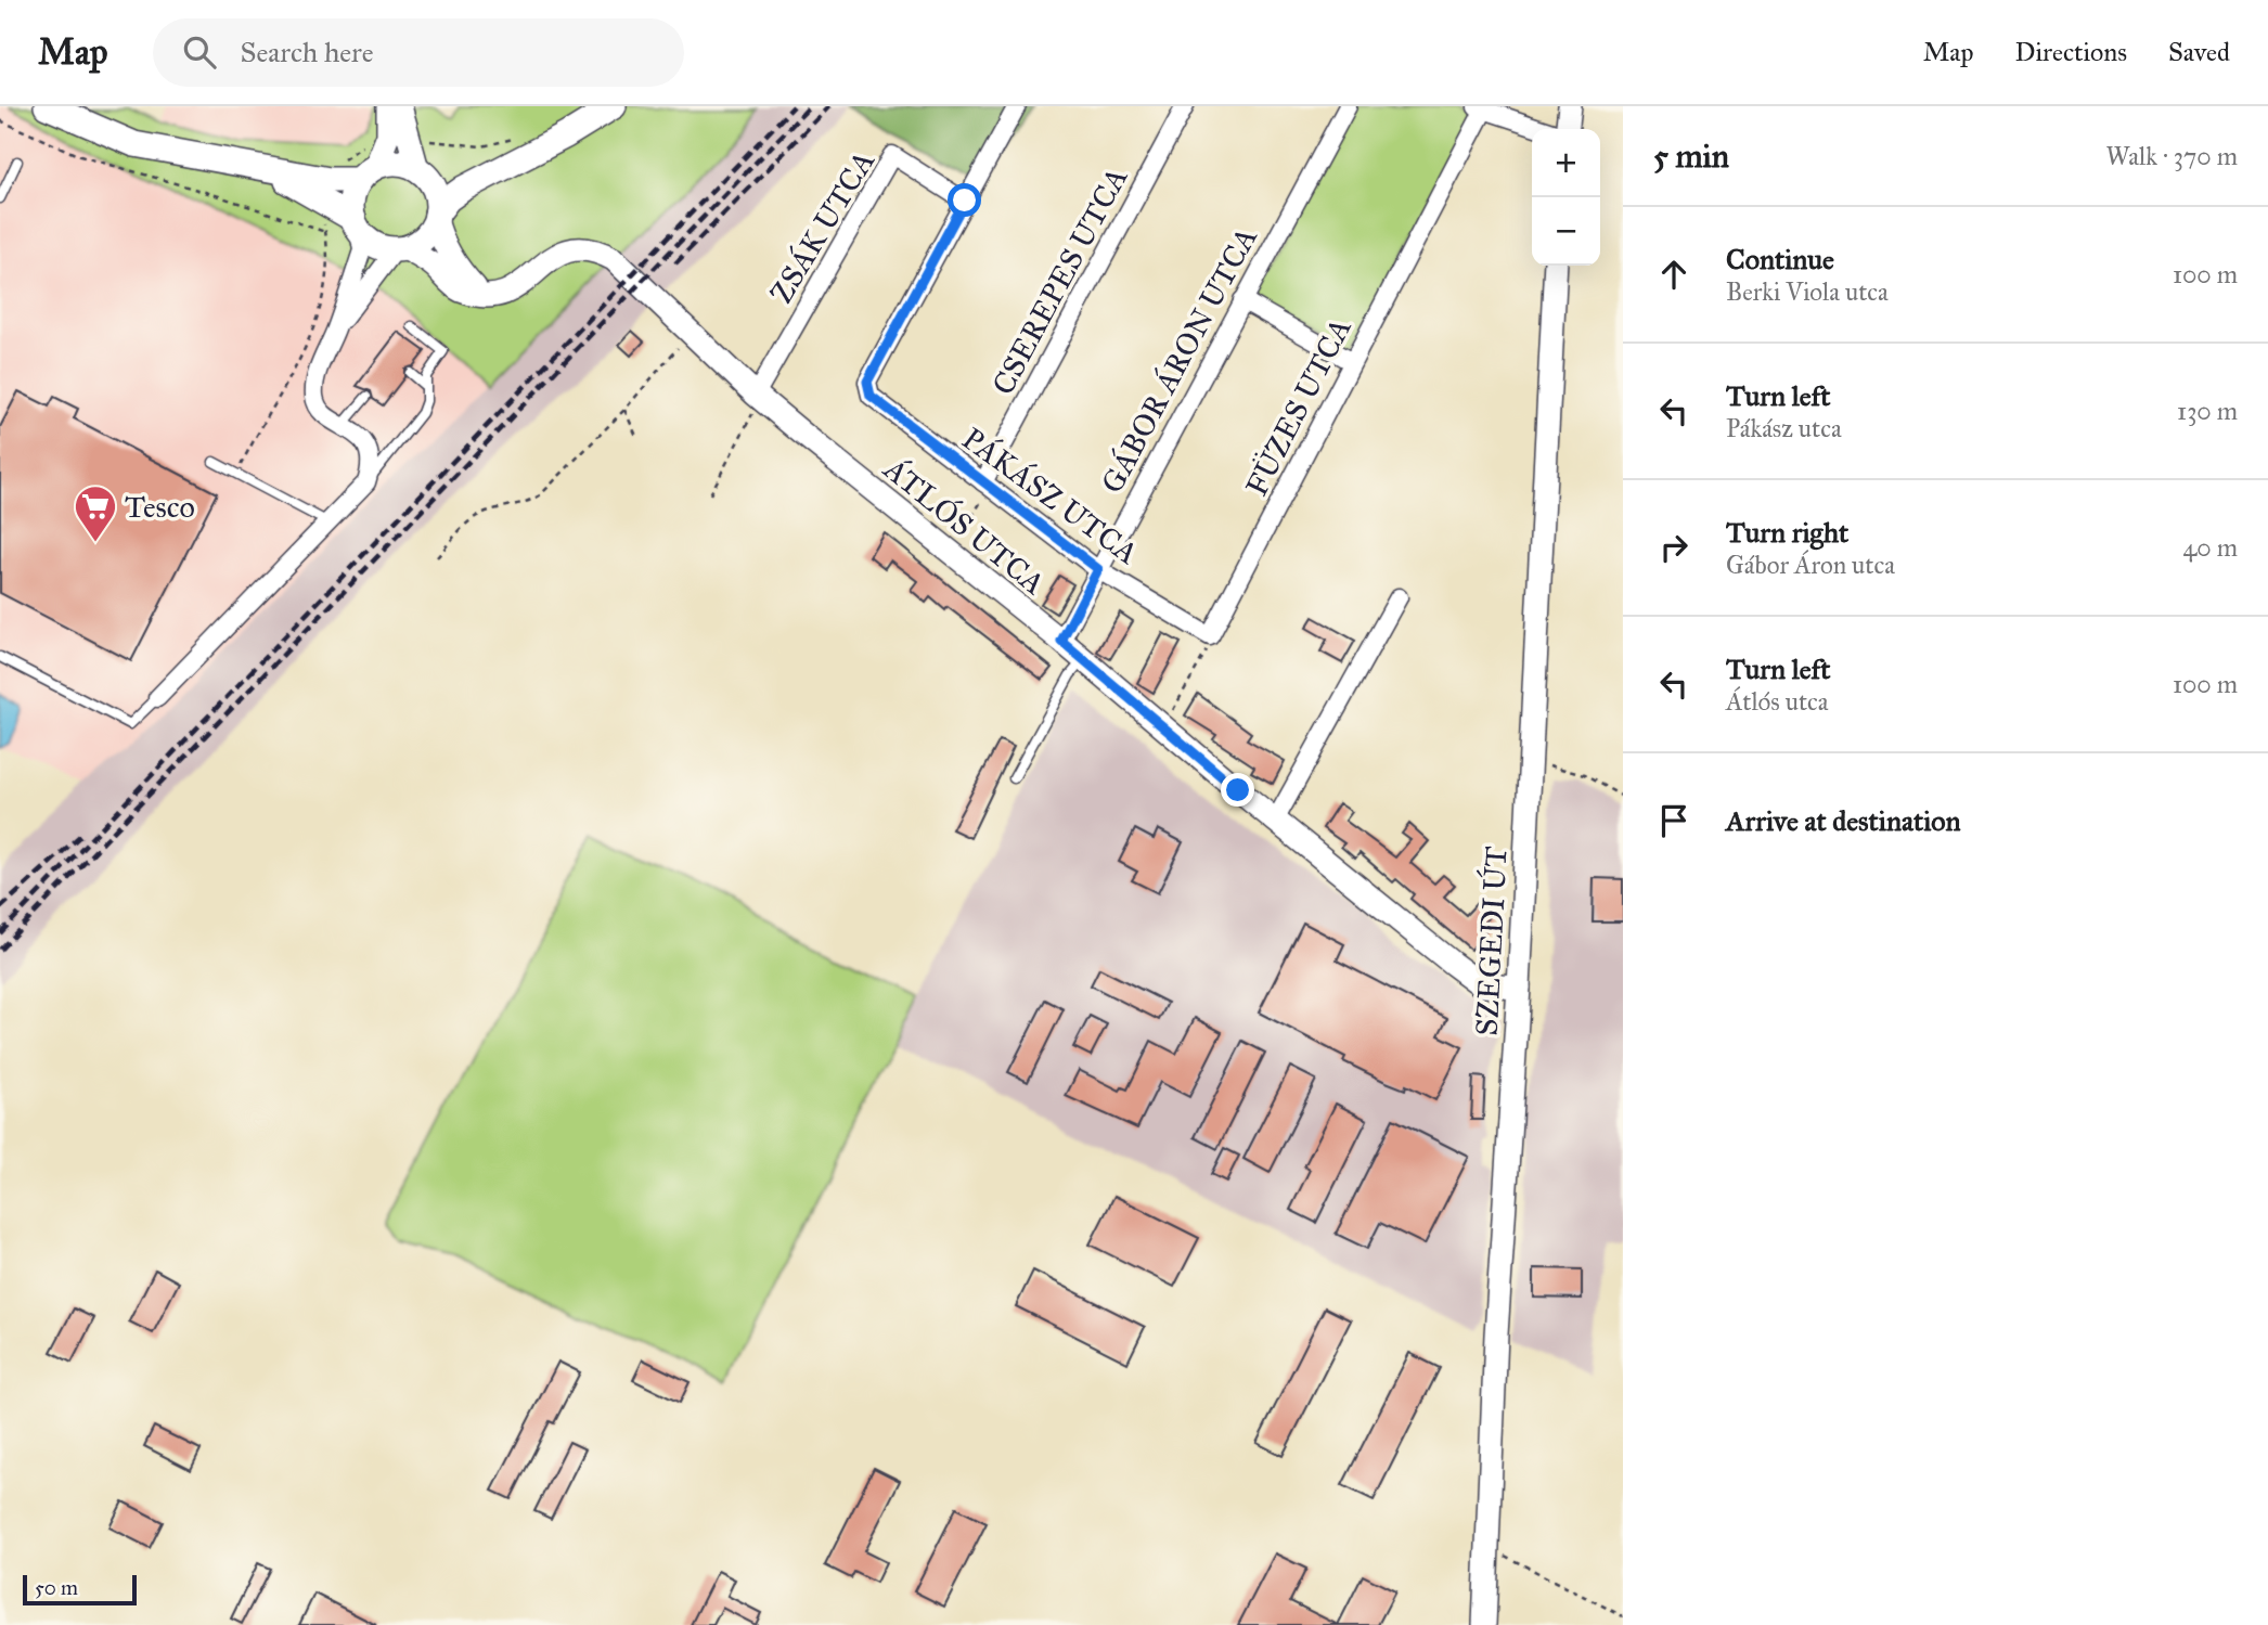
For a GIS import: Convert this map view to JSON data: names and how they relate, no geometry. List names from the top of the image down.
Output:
{
  "streets": {
    "street": [
      "ZSÁK UTCA",
      "CSEREPES UTCA",
      "GÁBOR ÁRON UTCA",
      "FÜZES UTCA",
      "PÁKÁSZ UTCA",
      "ÁTLÓS UTCA",
      "SZEGEDI ÚT"
    ]
  },
  "crossings": [
    ["ZSÁK UTCA", "PÁKÁSZ UTCA"],
    ["ZSÁK UTCA", "ÁTLÓS UTCA"],
    ["CSEREPES UTCA", "PÁKÁSZ UTCA"],
    ["GÁBOR ÁRON UTCA", "PÁKÁSZ UTCA"],
    ["GÁBOR ÁRON UTCA", "ÁTLÓS UTCA"],
    ["FÜZES UTCA", "PÁKÁSZ UTCA"],
    ["ÁTLÓS UTCA", "SZEGEDI ÚT"]
  ],
  "places": {
    "supermarket": ["Tesco"]
  },
  "scale_bar": "50 m",
  "page": {
    "header": "Map",
    "search": "Search here",
    "nav": ["Map", "Directions", "Saved"],
    "heading": ["5 min", "Walk · 370 m"],
    "map_buttons": ["+", "−"],
    "list": [
      ["Continue", "Berki Viola utca", "100 m"],
      ["Turn left", "Pákász utca", "130 m"],
      ["Turn right", "Gábor Áron utca", "40 m"],
      ["Turn left", "Átlós utca", "100 m"],
      "Arrive at destination"
    ],
    "scale": "50 m"
  }
}
